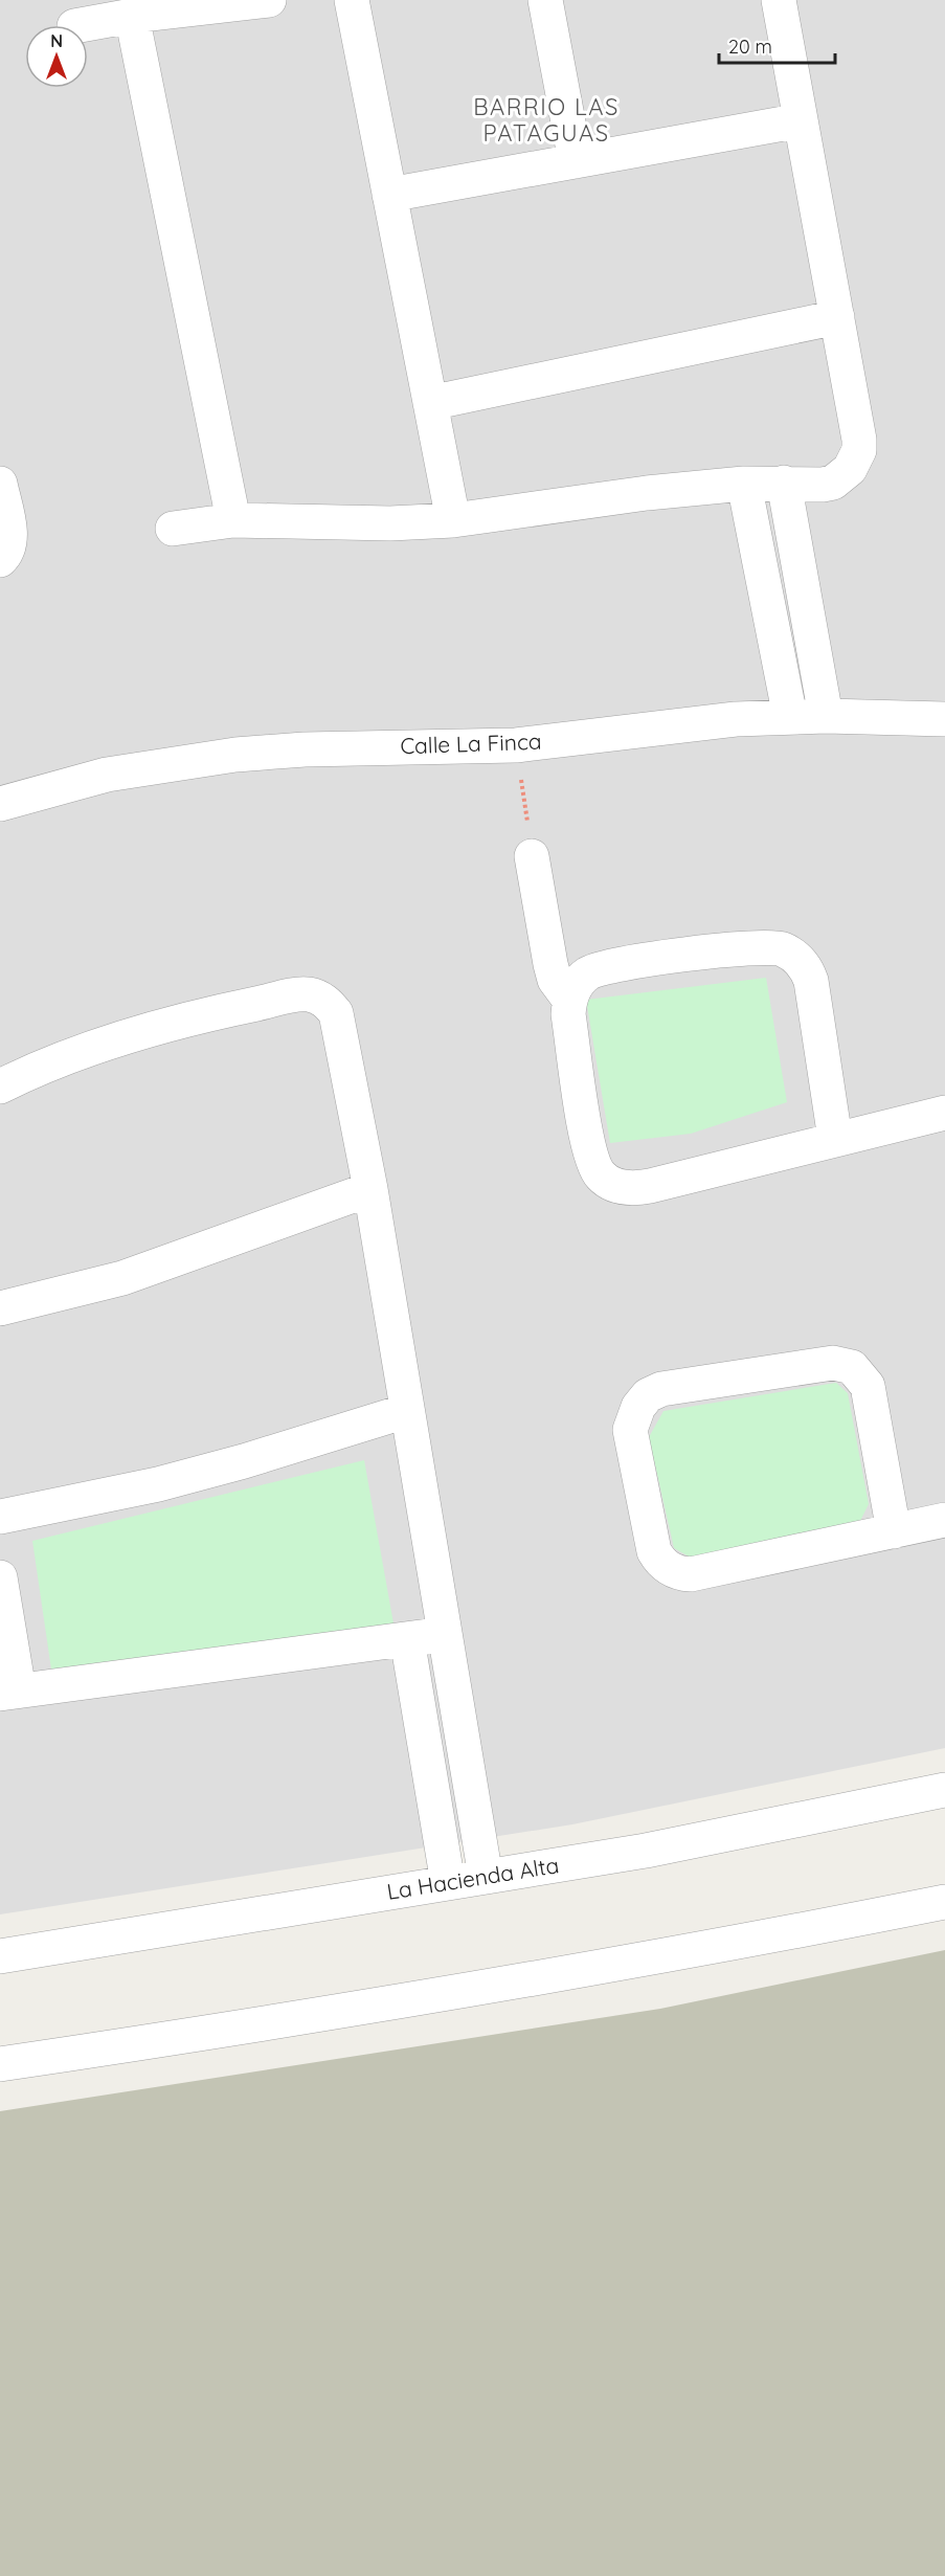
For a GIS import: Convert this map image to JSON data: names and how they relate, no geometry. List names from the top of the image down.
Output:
{
  "streets": {
    "street": ["Calle La Finca", "La Hacienda Alta"]
  },
  "districts": ["BARRIO LAS PATAGUAS"],
  "scale_bar": "20 m",
  "north": "top"
}
